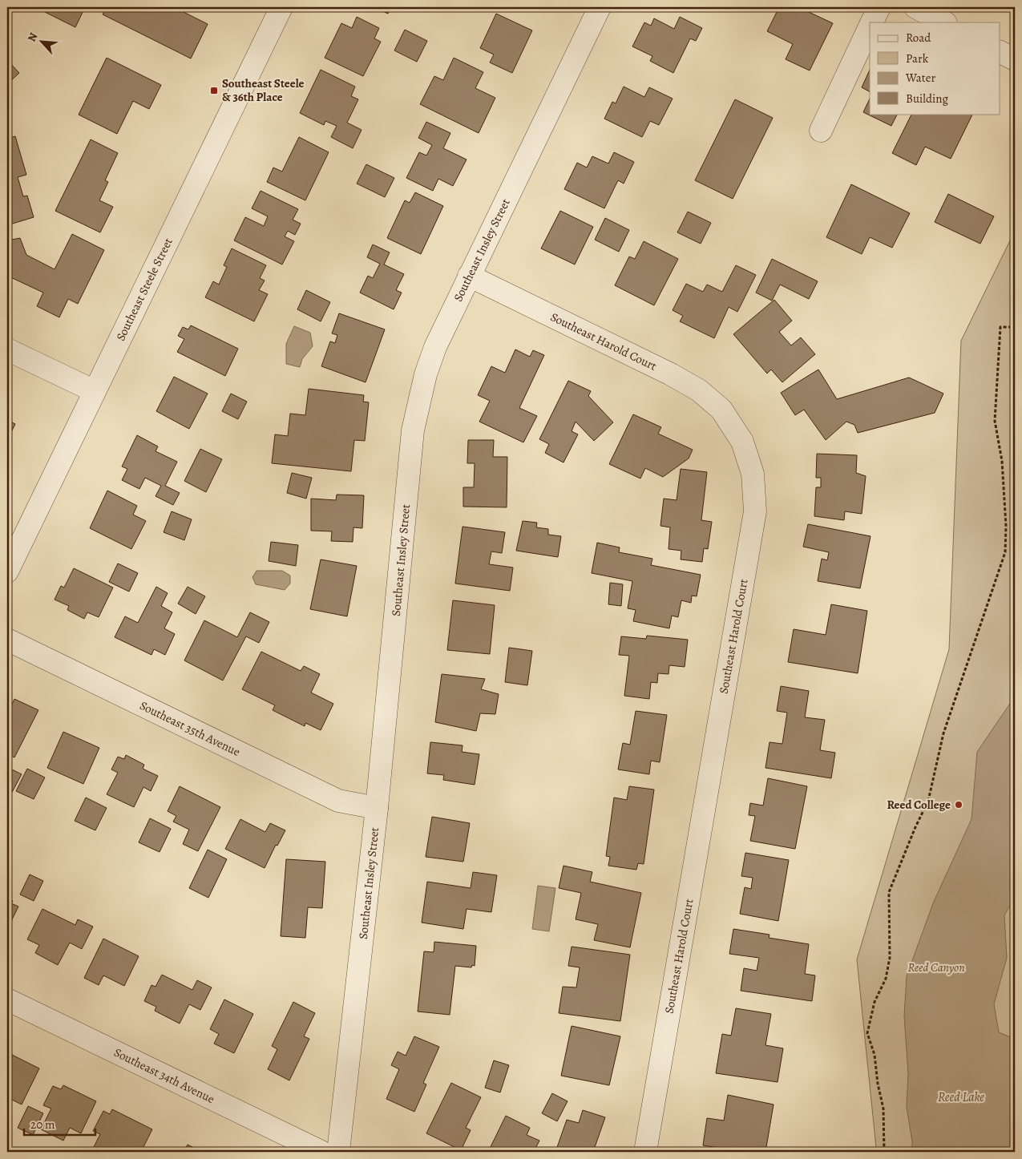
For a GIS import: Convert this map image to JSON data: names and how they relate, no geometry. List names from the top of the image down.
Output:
{
  "streets": {
    "street": [
      "Southeast Insley Street",
      "Southeast Steele Street",
      "Southeast Harold Court",
      "Southeast 35th Avenue",
      "Southeast 34th Avenue"
    ]
  },
  "crossings": [
    ["Southeast Insley Street", "Southeast Harold Court"],
    ["Southeast Insley Street", "Southeast 35th Avenue"]
  ],
  "water": ["Reed Lake"],
  "parks": ["Reed Canyon"],
  "places": {
    "transit": ["Southeast Steele & 36th Place"],
    "other": ["Reed College"]
  },
  "legend": [
    "Road",
    "Park",
    "Water",
    "Building"
  ],
  "scale_bar": "20 m",
  "north": "top left"
}
